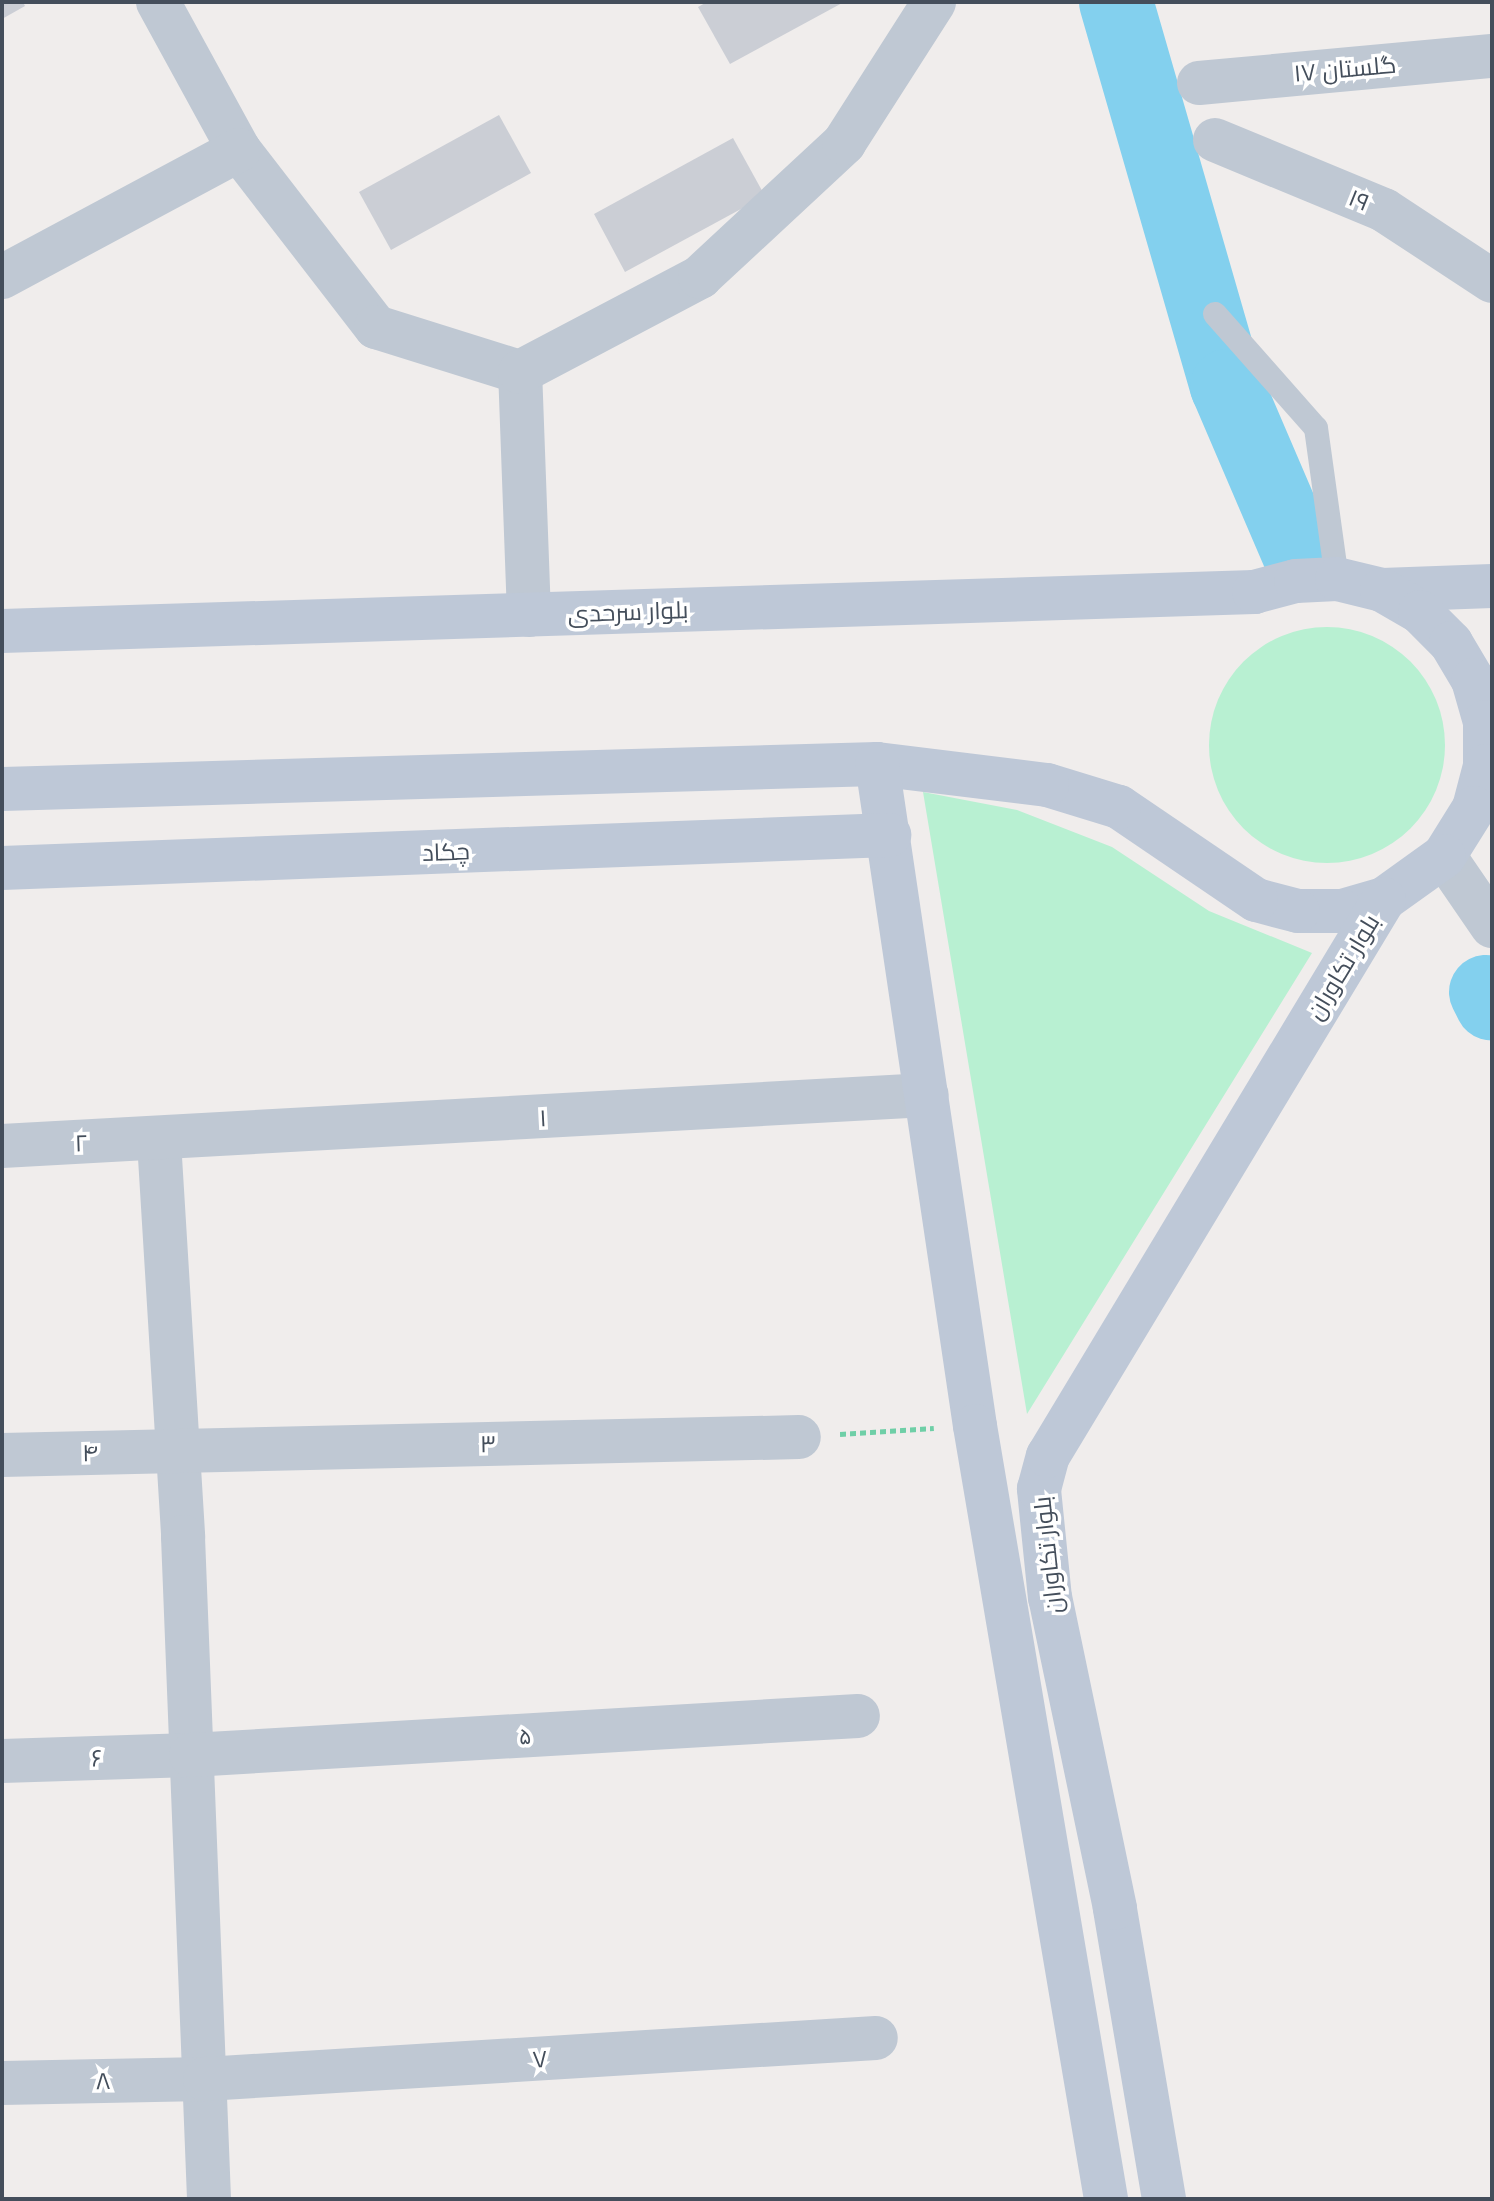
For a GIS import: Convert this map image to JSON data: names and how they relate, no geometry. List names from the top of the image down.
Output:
{
  "streets": {
    "main road": ["بلوار سرحدی", "چکاد", "بلوار تکاوران"],
    "street": [
      "گلستان ۱۷",
      "۱۹",
      "۱",
      "۲",
      "۳",
      "۴",
      "۵",
      "۶",
      "۷",
      "۸"
    ]
  },
  "crossings": [
    ["چکاد", "بلوار تکاوران"],
    ["بلوار تکاوران", "۱"],
    ["۱", "۲"],
    ["۳", "۴"],
    ["۵", "۶"],
    ["۷", "۸"]
  ]
}
